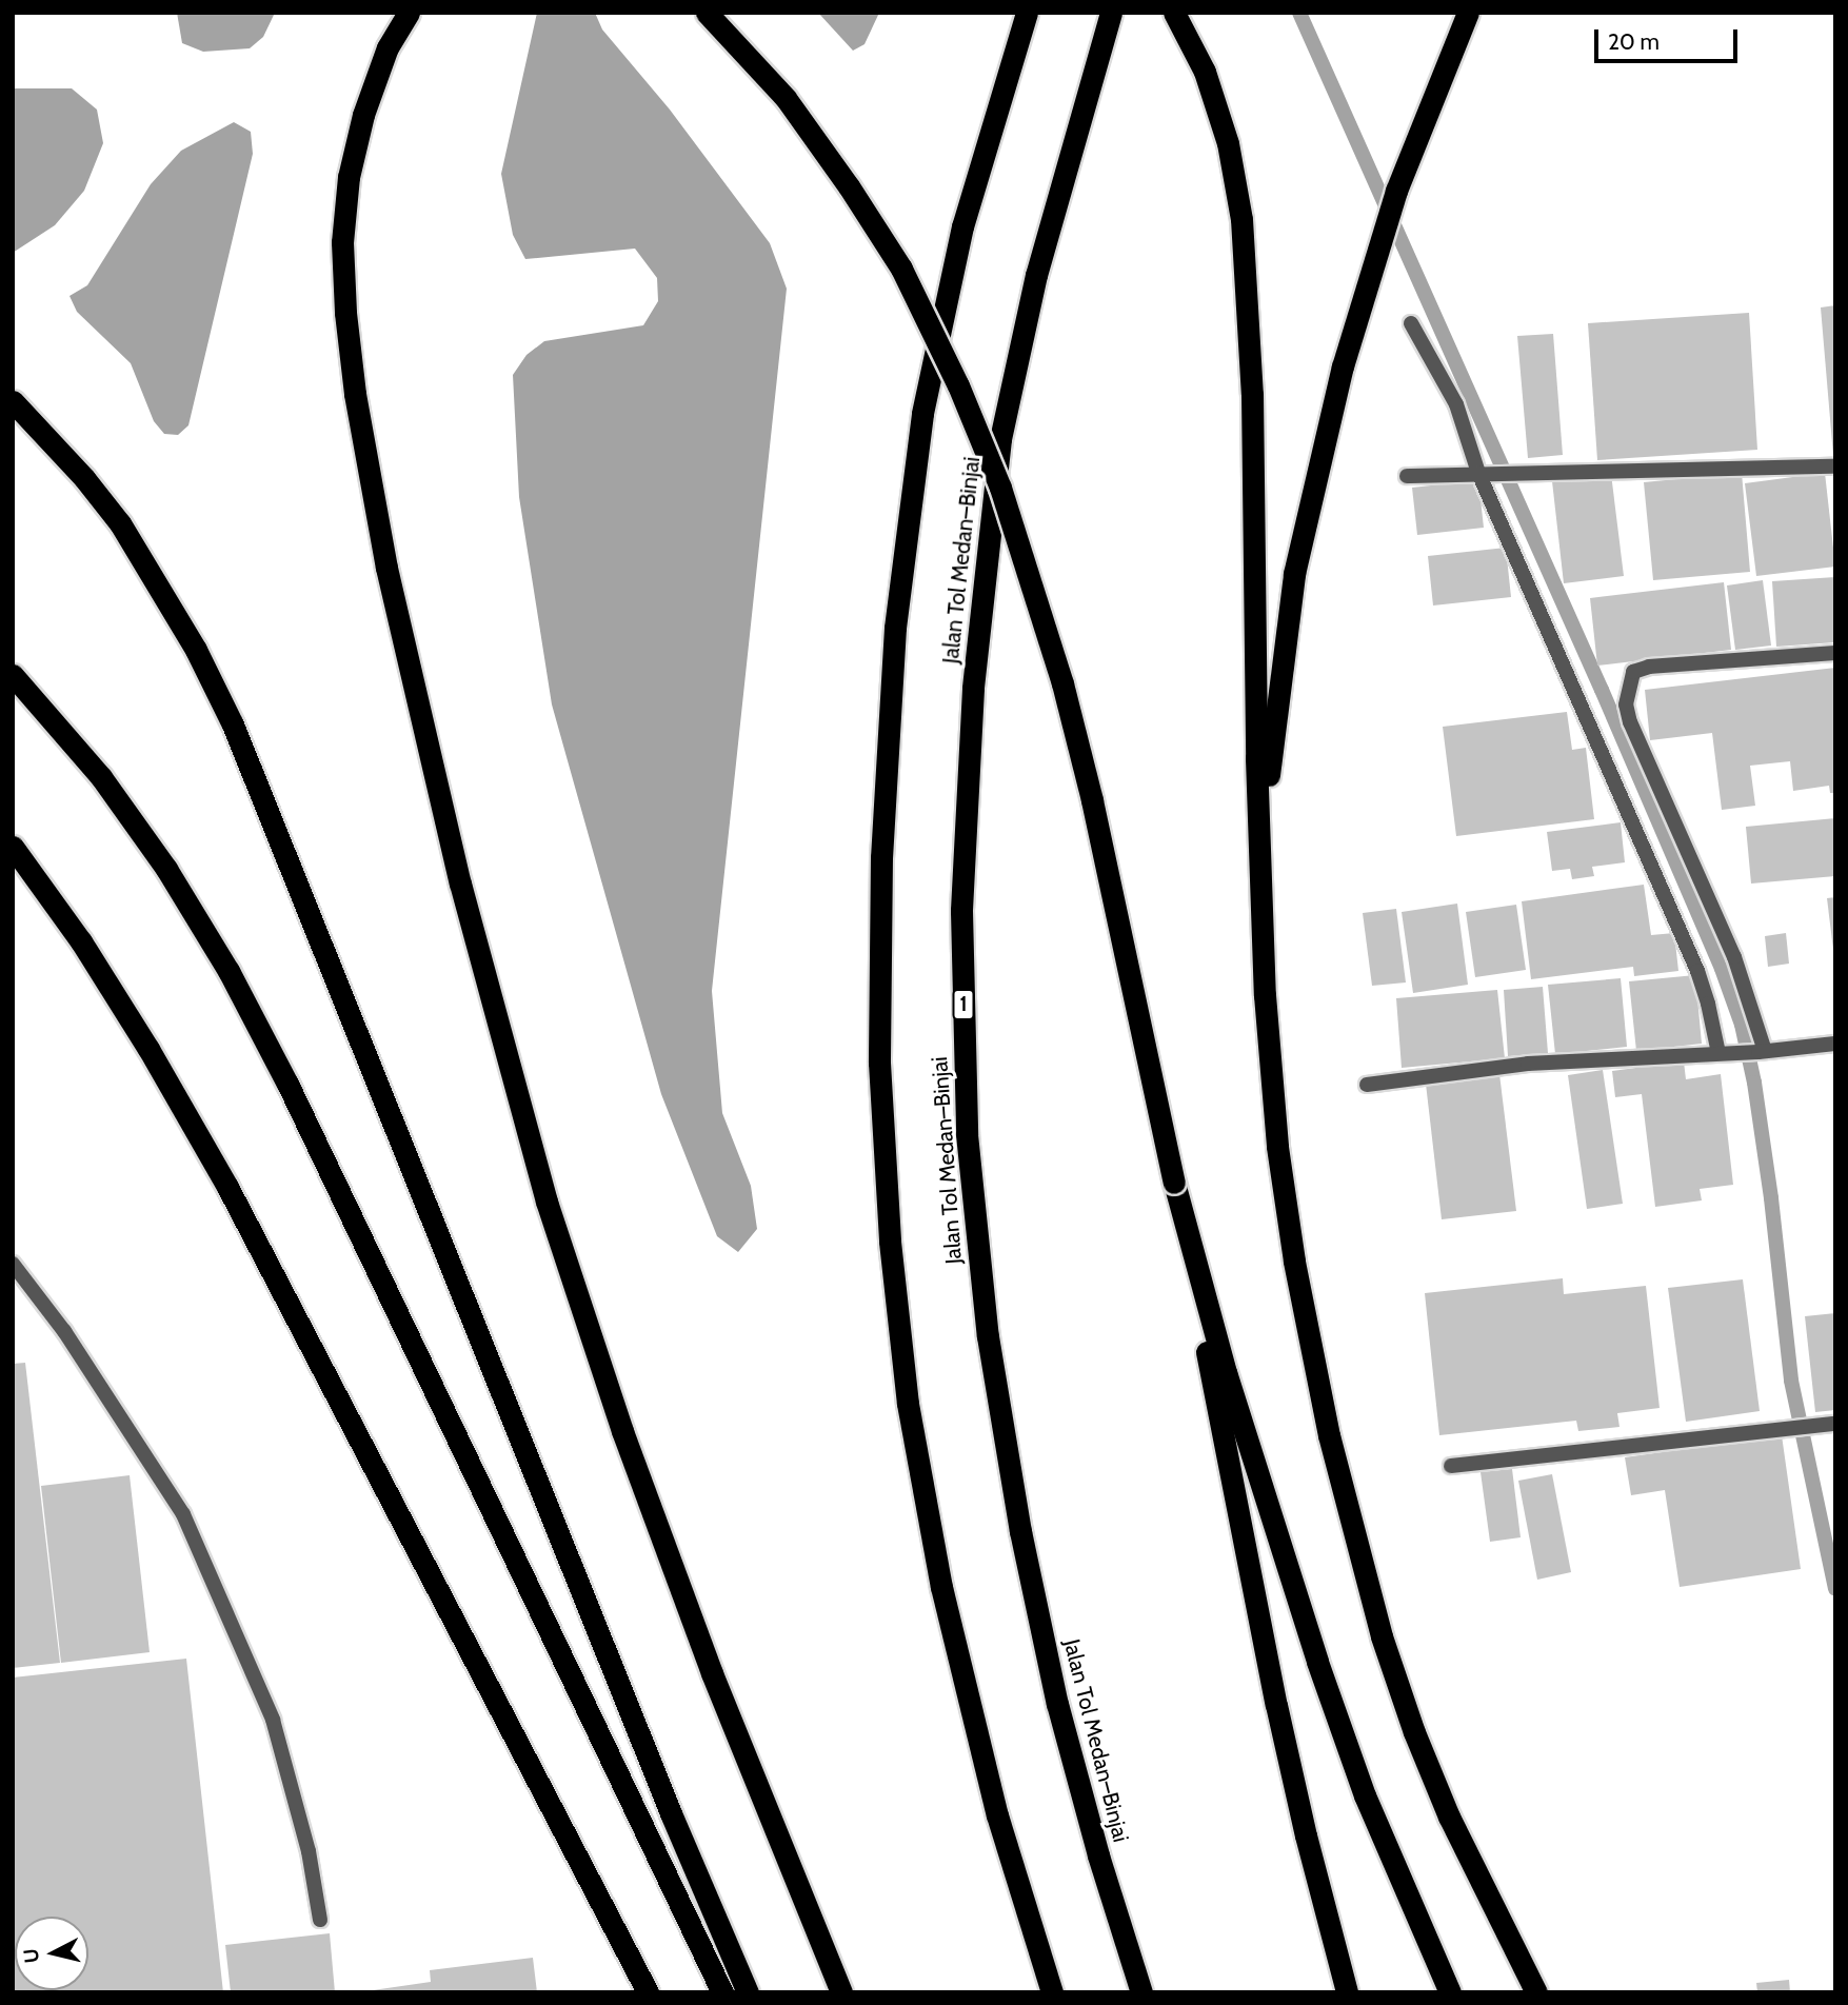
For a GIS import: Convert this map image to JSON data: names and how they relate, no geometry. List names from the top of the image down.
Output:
{
  "streets": {
    "highway": ["Jalan Tol Medan–Binjai", "1"]
  },
  "scale_bar": "20 m",
  "north": "left"
}
